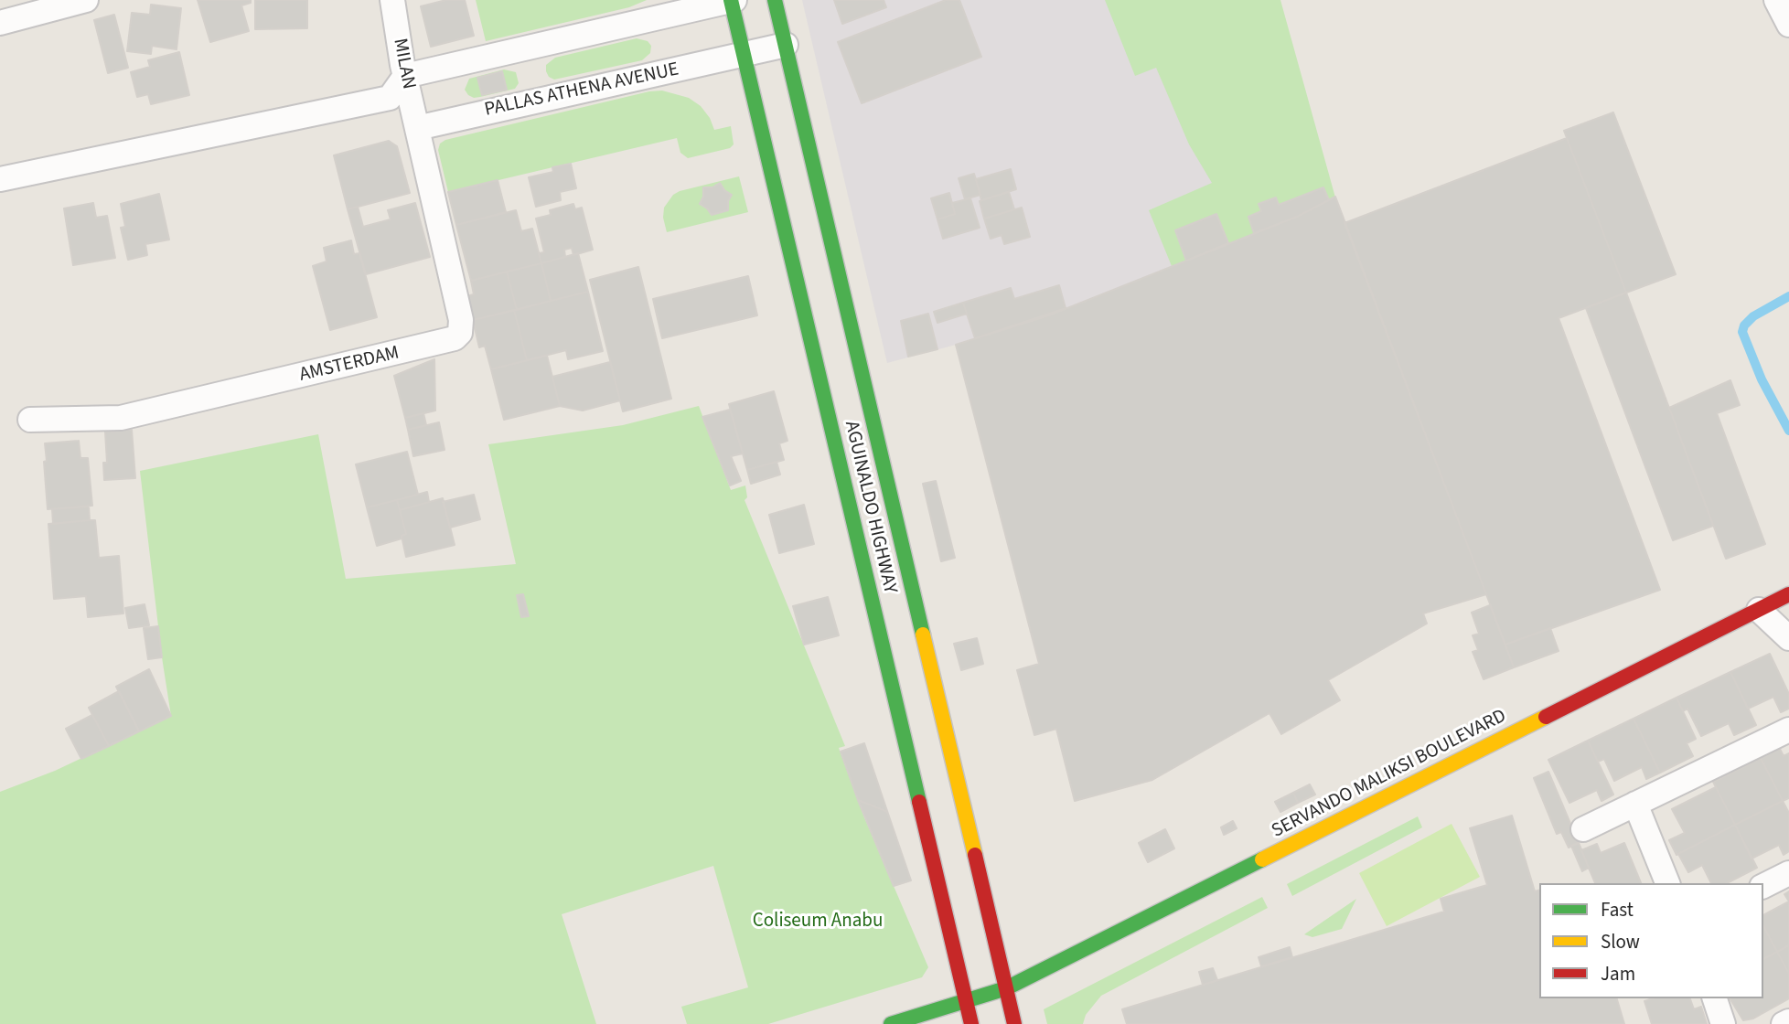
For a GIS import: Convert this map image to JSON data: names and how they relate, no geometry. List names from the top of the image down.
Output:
{
  "streets": {
    "main road": ["AGUINALDO HIGHWAY", "SERVANDO MALIKSI BOULEVARD"],
    "street": ["MILAN", "PALLAS ATHENA AVENUE", "AMSTERDAM"]
  },
  "crossings": [
    ["MILAN", "PALLAS ATHENA AVENUE"],
    ["MILAN", "AMSTERDAM"],
    ["PALLAS ATHENA AVENUE", "AMSTERDAM"],
    ["PALLAS ATHENA AVENUE", "AGUINALDO HIGHWAY"],
    ["AGUINALDO HIGHWAY", "SERVANDO MALIKSI BOULEVARD"]
  ],
  "parks": ["Coliseum Anabu"],
  "legend": ["Fast", "Slow", "Jam"]
}
